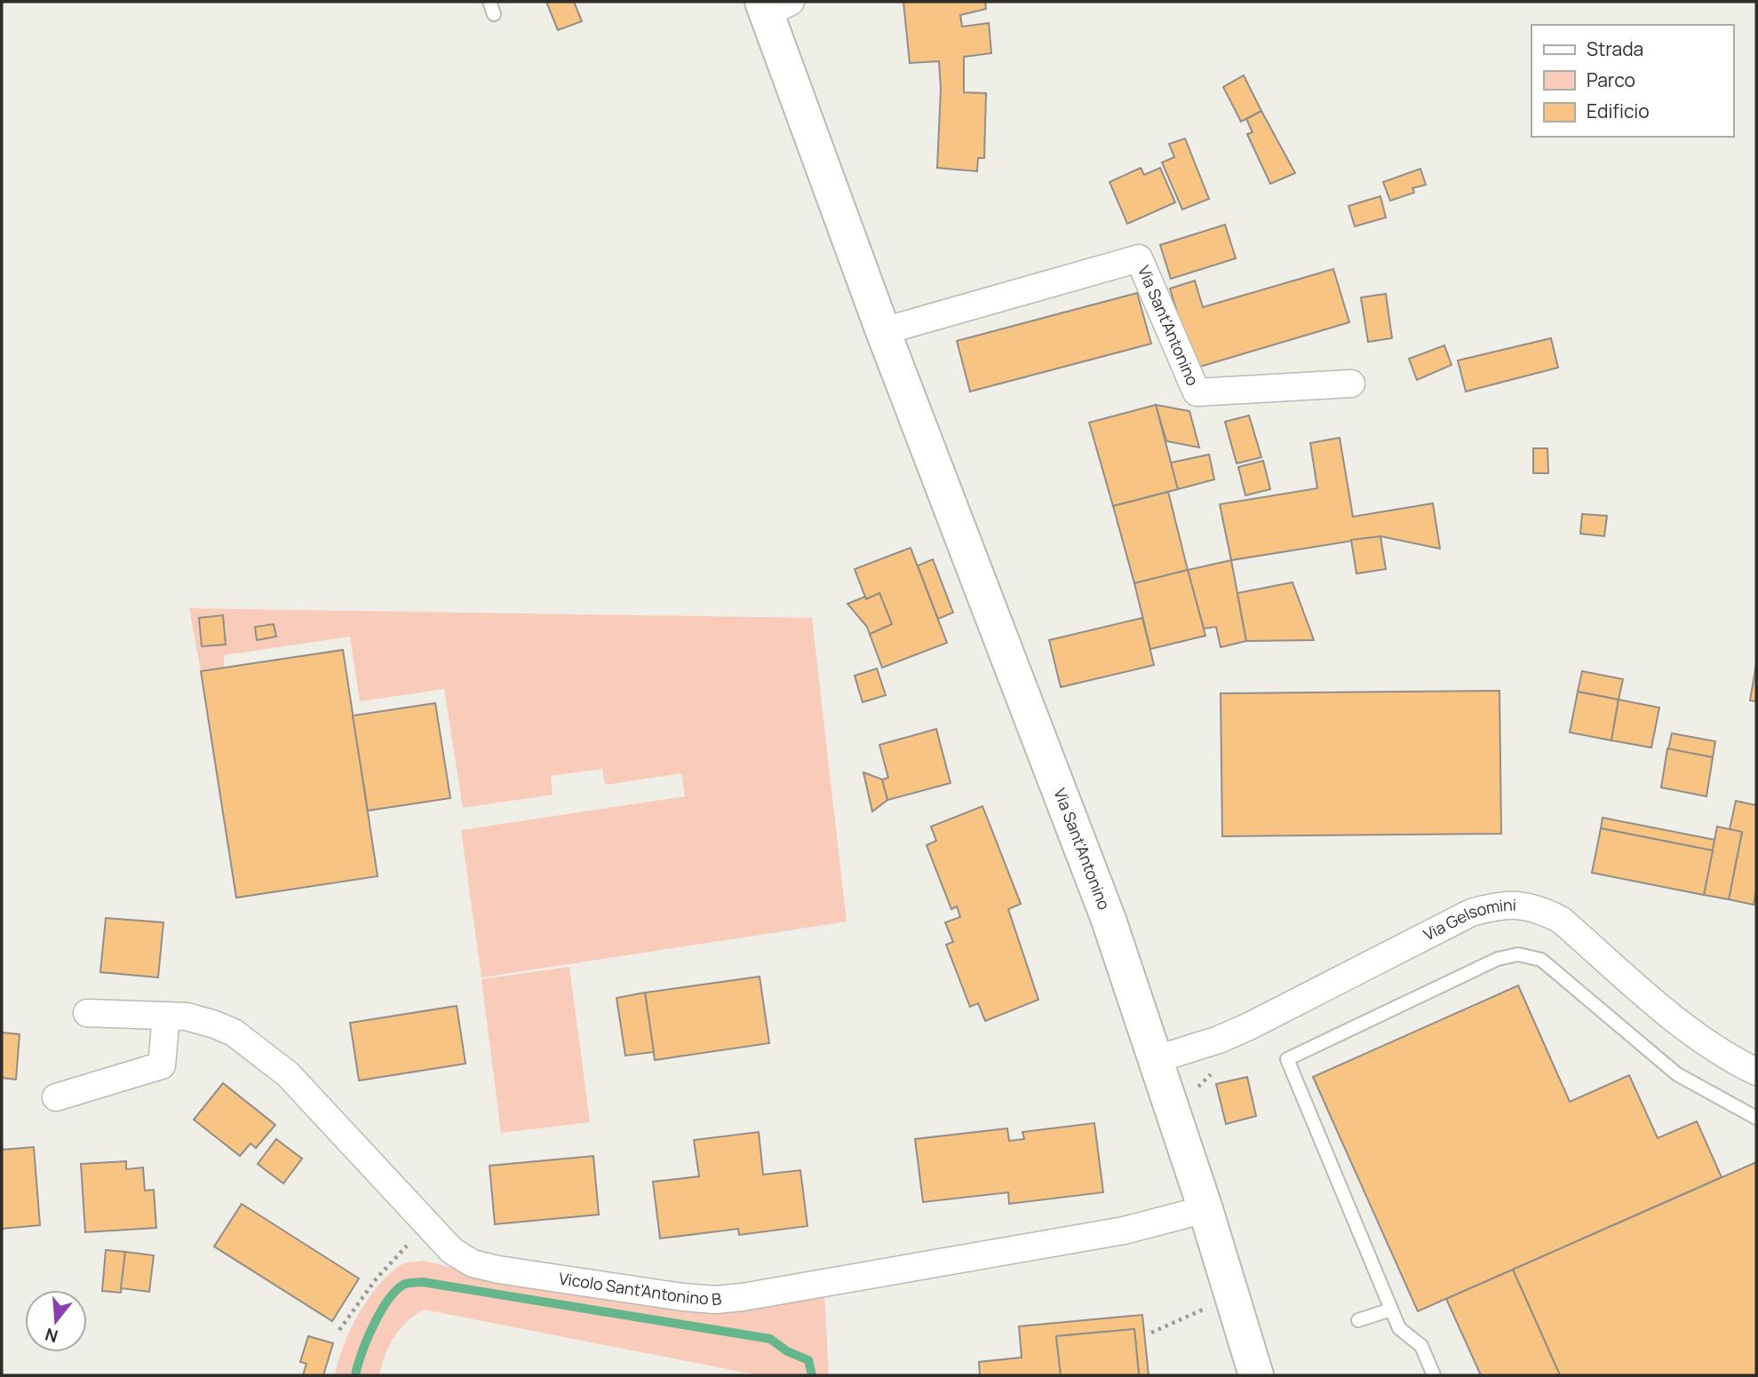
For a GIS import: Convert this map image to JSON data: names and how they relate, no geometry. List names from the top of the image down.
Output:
{
  "streets": {
    "main road": ["Via Sant'Antonino"],
    "street": ["Via Gelsomini", "Vicolo Sant'Antonino B"]
  },
  "crossings": [
    ["Via Sant'Antonino", "Via Gelsomini"],
    ["Via Sant'Antonino", "Vicolo Sant'Antonino B"]
  ],
  "legend": ["Strada", "Parco", "Edificio"],
  "north": "bottom"
}
